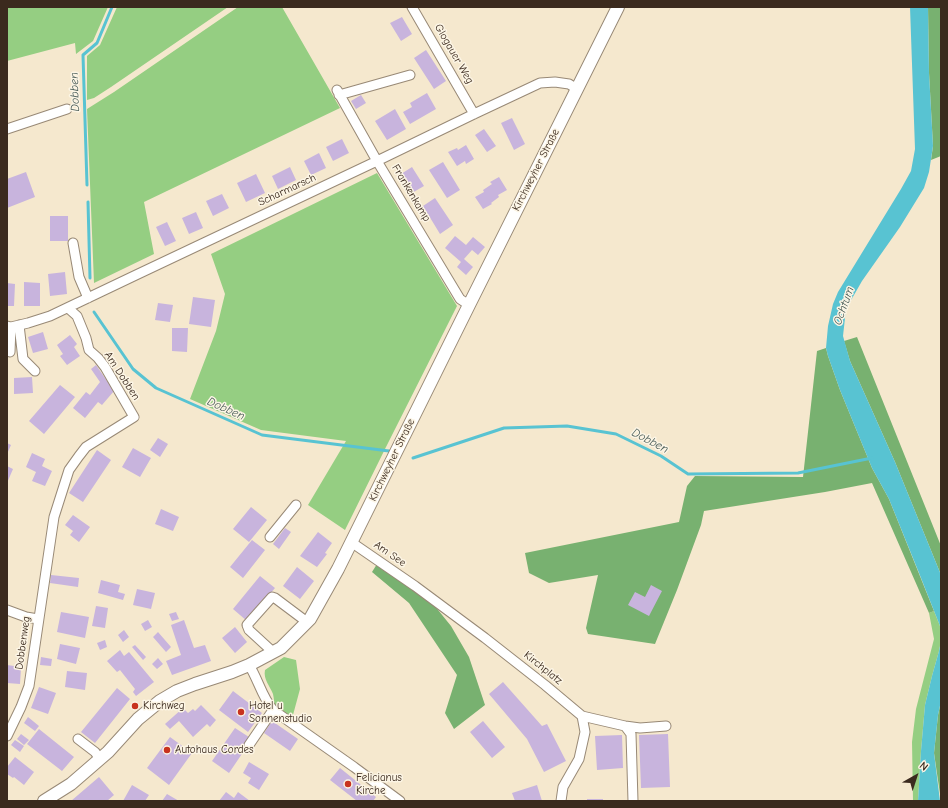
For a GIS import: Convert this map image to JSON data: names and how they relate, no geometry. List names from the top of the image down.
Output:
{
  "streets": {
    "main road": ["Kirchweyher Straße"],
    "street": [
      "Glogauer Weg",
      "Scharmarsch",
      "Frankenkamp",
      "Am Dobben",
      "Am See",
      "Dobbenweg",
      "Kirchplatz"
    ]
  },
  "crossings": [
    ["Glogauer Weg", "Scharmarsch"],
    ["Kirchweyher Straße", "Scharmarsch"],
    ["Kirchweyher Straße", "Frankenkamp"],
    ["Kirchweyher Straße", "Am See"],
    ["Scharmarsch", "Frankenkamp"],
    ["Scharmarsch", "Am Dobben"],
    ["Am Dobben", "Dobbenweg"],
    ["Am See", "Kirchplatz"]
  ],
  "water": ["Dobben", "Ochtum"],
  "places": [
    "Kirchweg",
    "Hotel u Sonnenstudio",
    "Autohaus Cordes",
    "Felicianus Kirche"
  ],
  "north": "top right"
}
